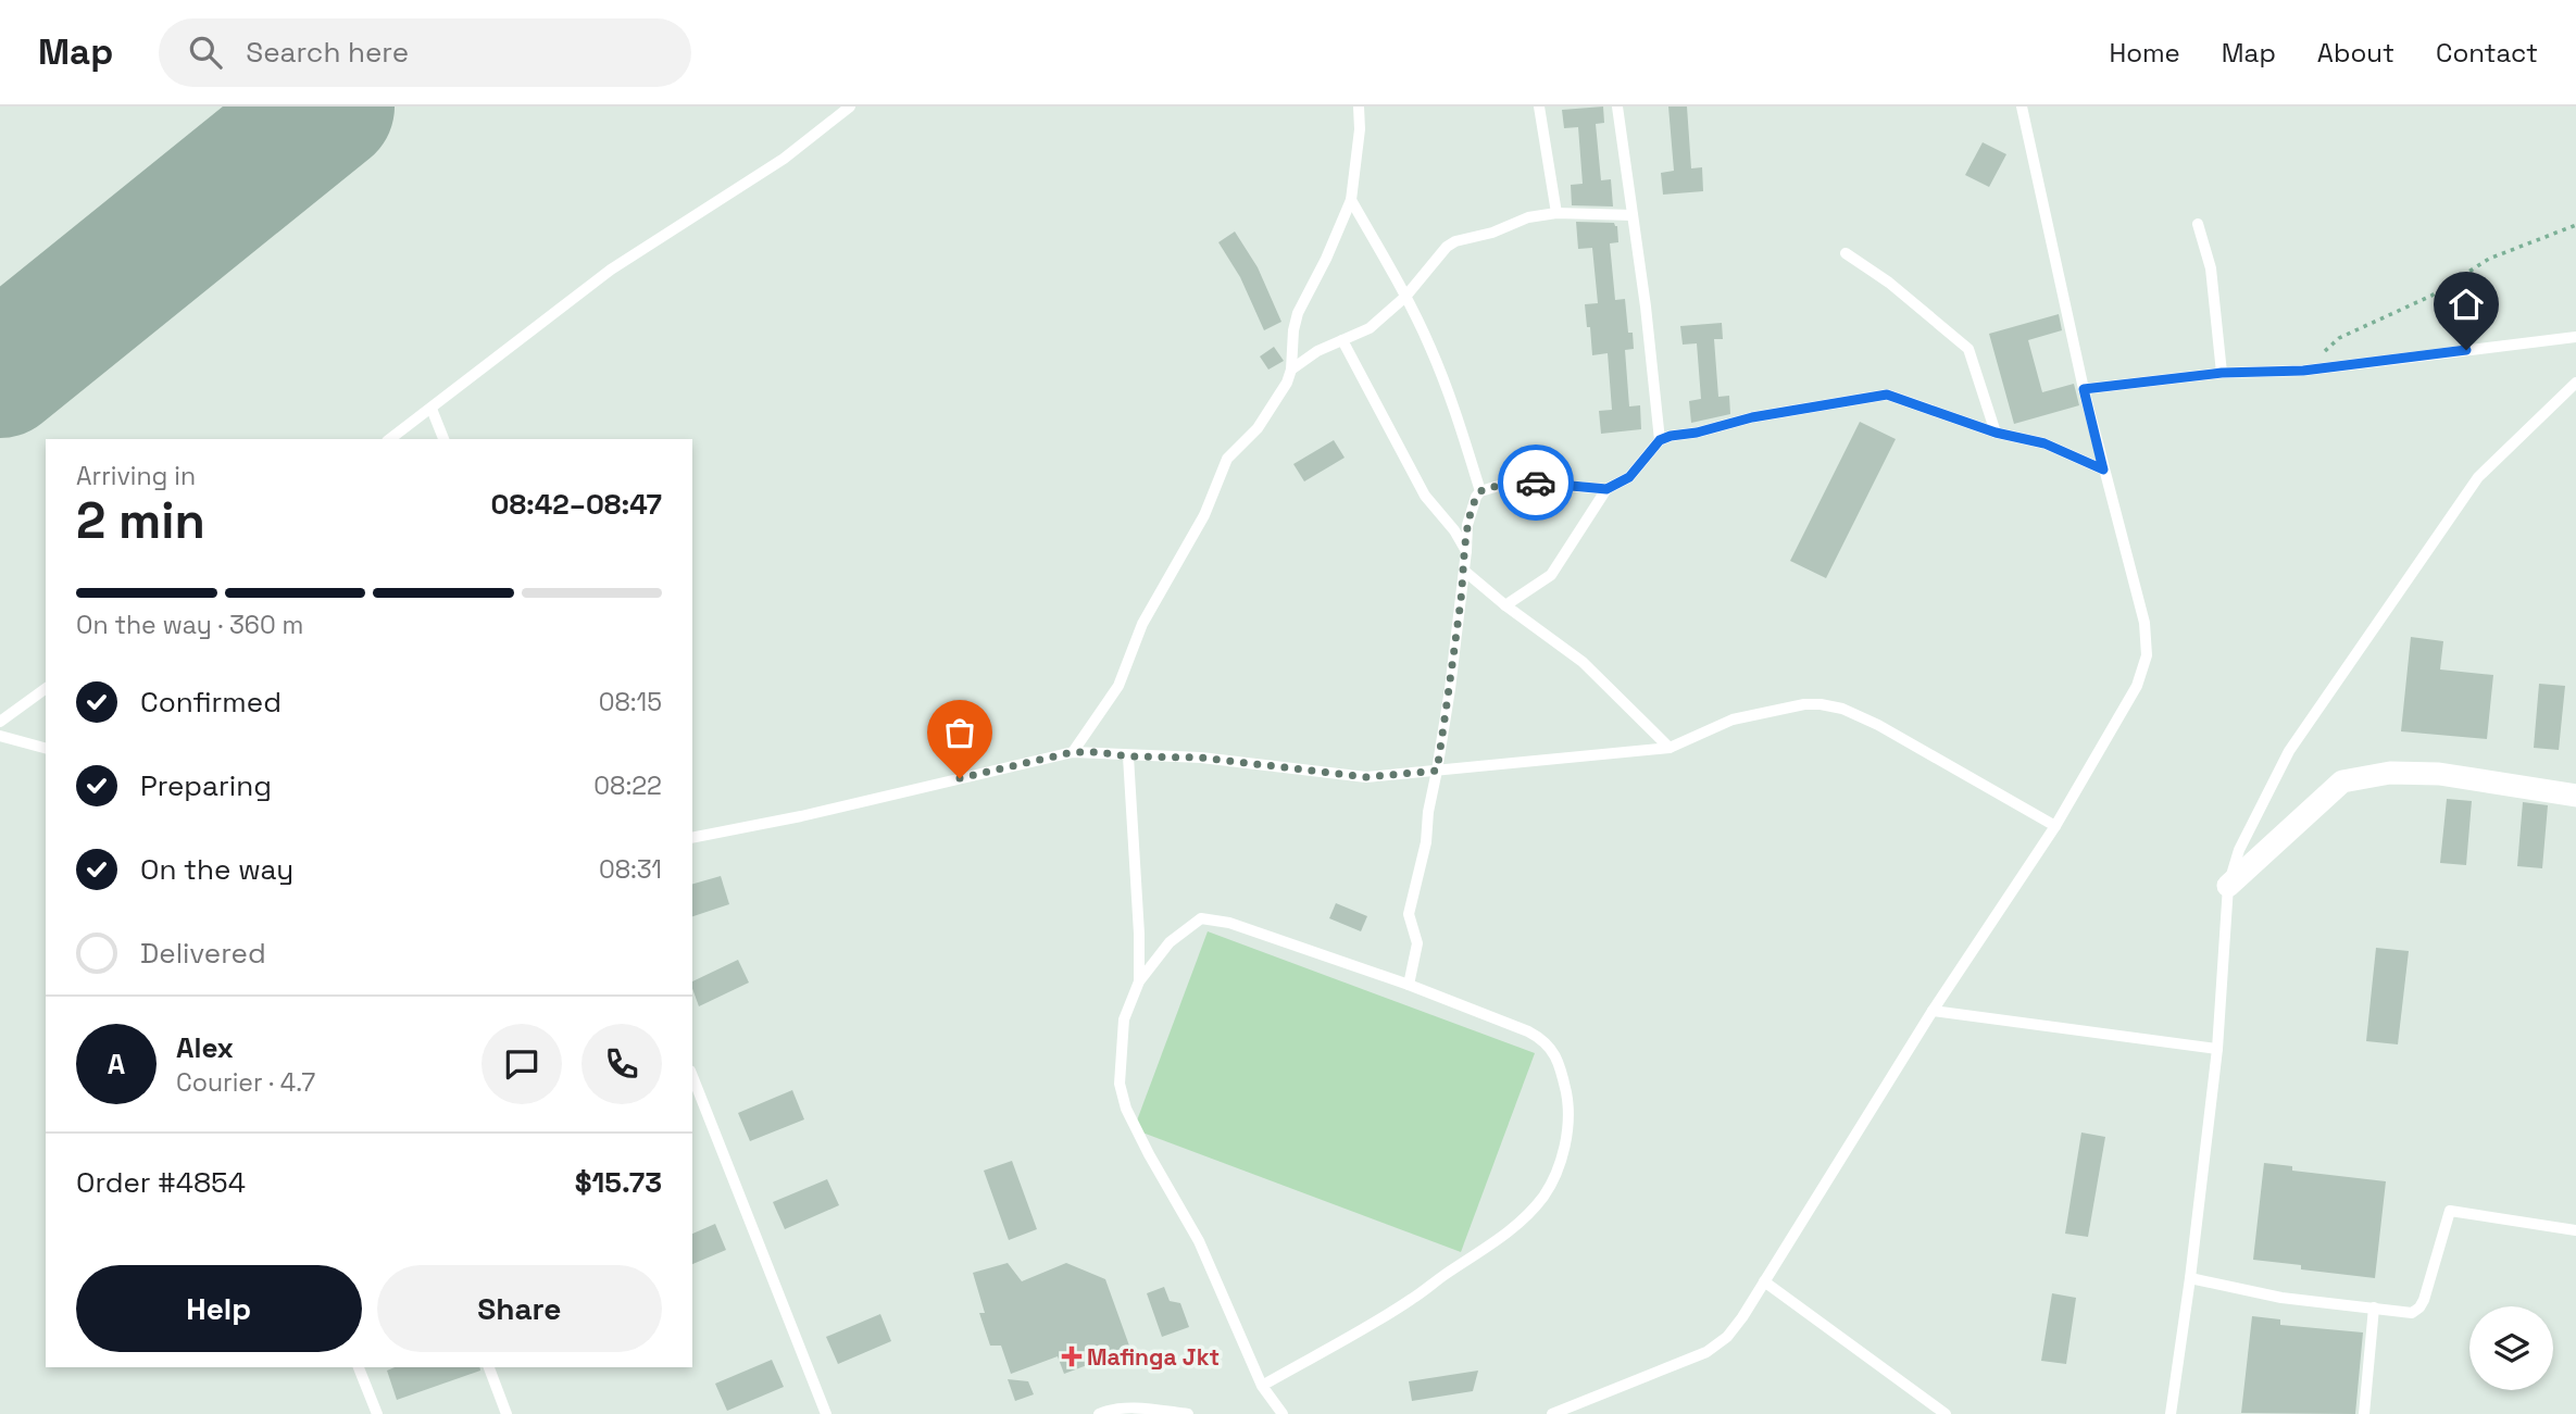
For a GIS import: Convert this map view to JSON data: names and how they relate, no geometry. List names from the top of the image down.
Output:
{
  "places": {
    "health": ["Mafinga Jkt"]
  },
  "page": {
    "header": "Map",
    "search": "Search here",
    "nav": [
      "Home",
      "Map",
      "About",
      "Contact"
    ],
    "heading": ["2 min", "Arriving in", "08:42–08:47"],
    "panel": [
      "Alex",
      "Courier · 4.7",
      "Order #4854",
      "$15.73"
    ],
    "bar": "On the way · 360 m",
    "list": [
      ["Confirmed", "08:15"],
      ["Preparing", "08:22"],
      ["On the way", "08:31"],
      "Delivered"
    ],
    "round": "A",
    "buttons": ["Help", "Share"]
  }
}
